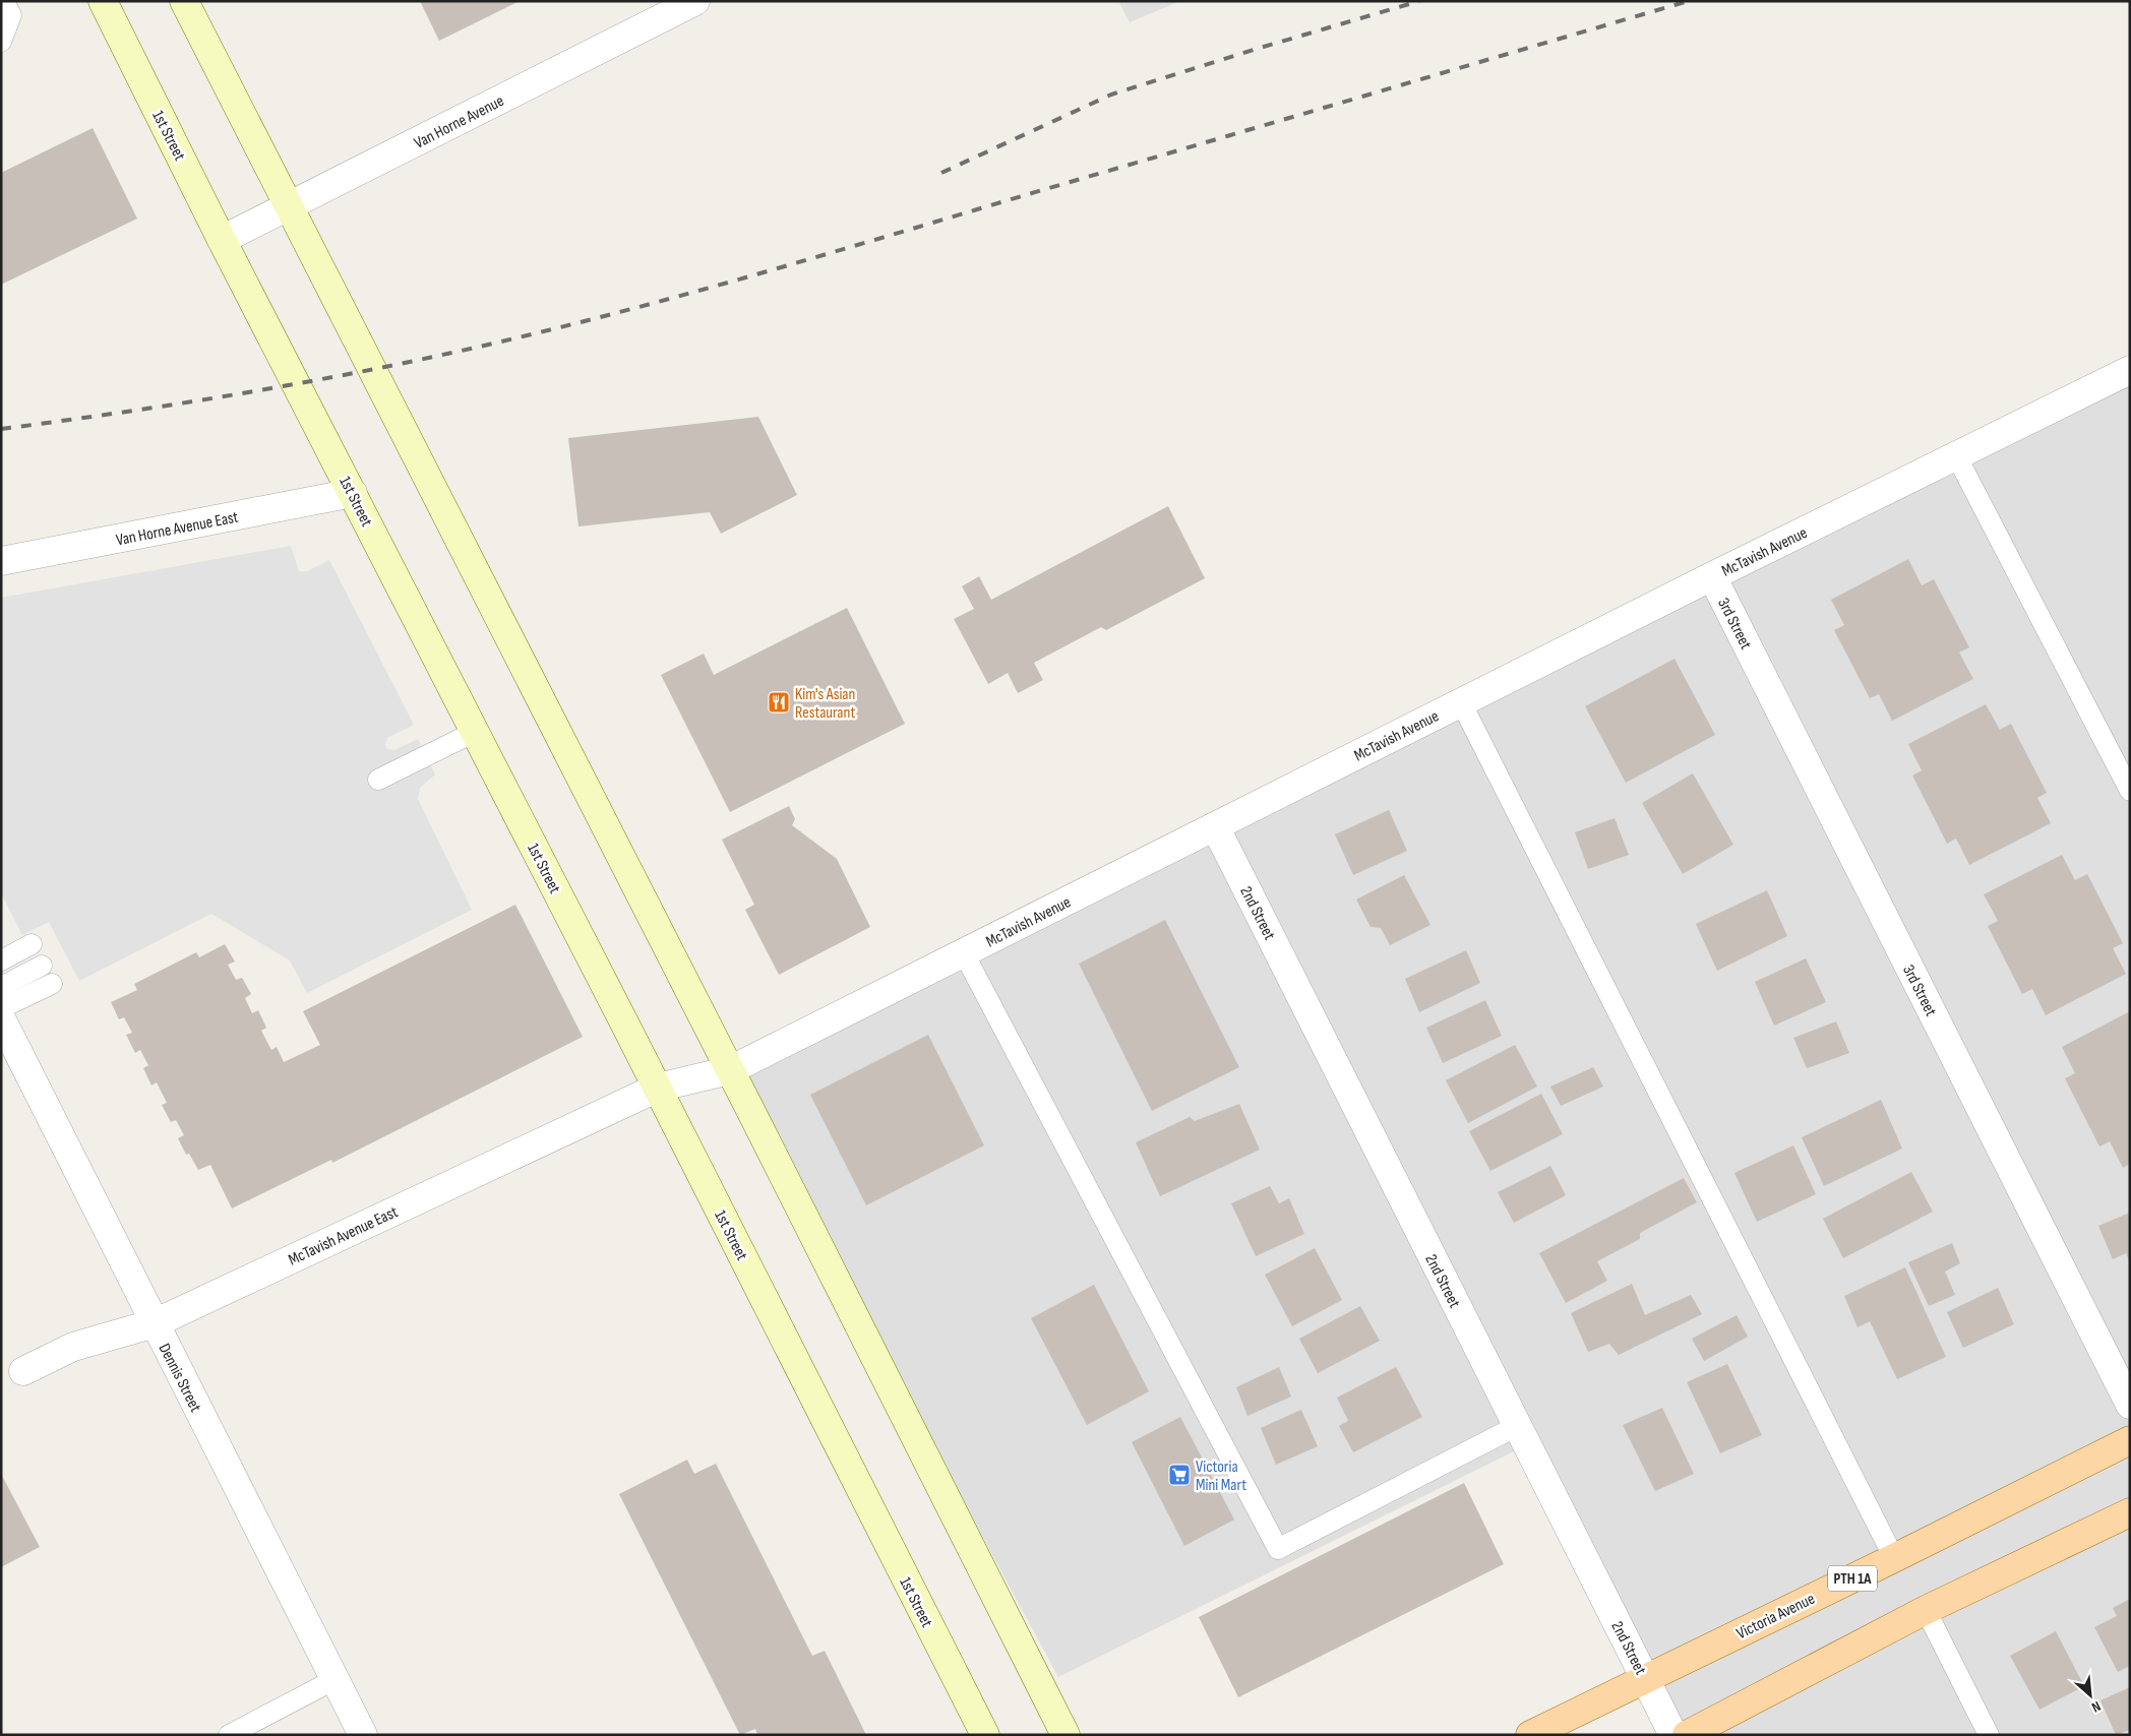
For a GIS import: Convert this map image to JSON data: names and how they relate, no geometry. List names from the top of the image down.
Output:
{
  "streets": {
    "main road": ["1st Street", "PTH 1A", "Victoria Avenue"],
    "street": [
      "Van Horne Avenue",
      "Van Horne Avenue East",
      "McTavish Avenue",
      "3rd Street",
      "2nd Street",
      "McTavish Avenue East",
      "Dennis Street"
    ]
  },
  "crossings": [
    ["Van Horne Avenue", "1st Street"],
    ["1st Street", "Van Horne Avenue East"],
    ["1st Street", "McTavish Avenue"],
    ["1st Street", "McTavish Avenue East"],
    ["McTavish Avenue", "3rd Street"],
    ["McTavish Avenue", "2nd Street"],
    ["McTavish Avenue", "McTavish Avenue East"],
    ["2nd Street", "Victoria Avenue"],
    ["McTavish Avenue East", "Dennis Street"]
  ],
  "places": {
    "restaurant": ["Kim's Asian Restaurant"],
    "supermarket": ["Victoria Mini Mart"]
  },
  "north": "bottom right"
}
